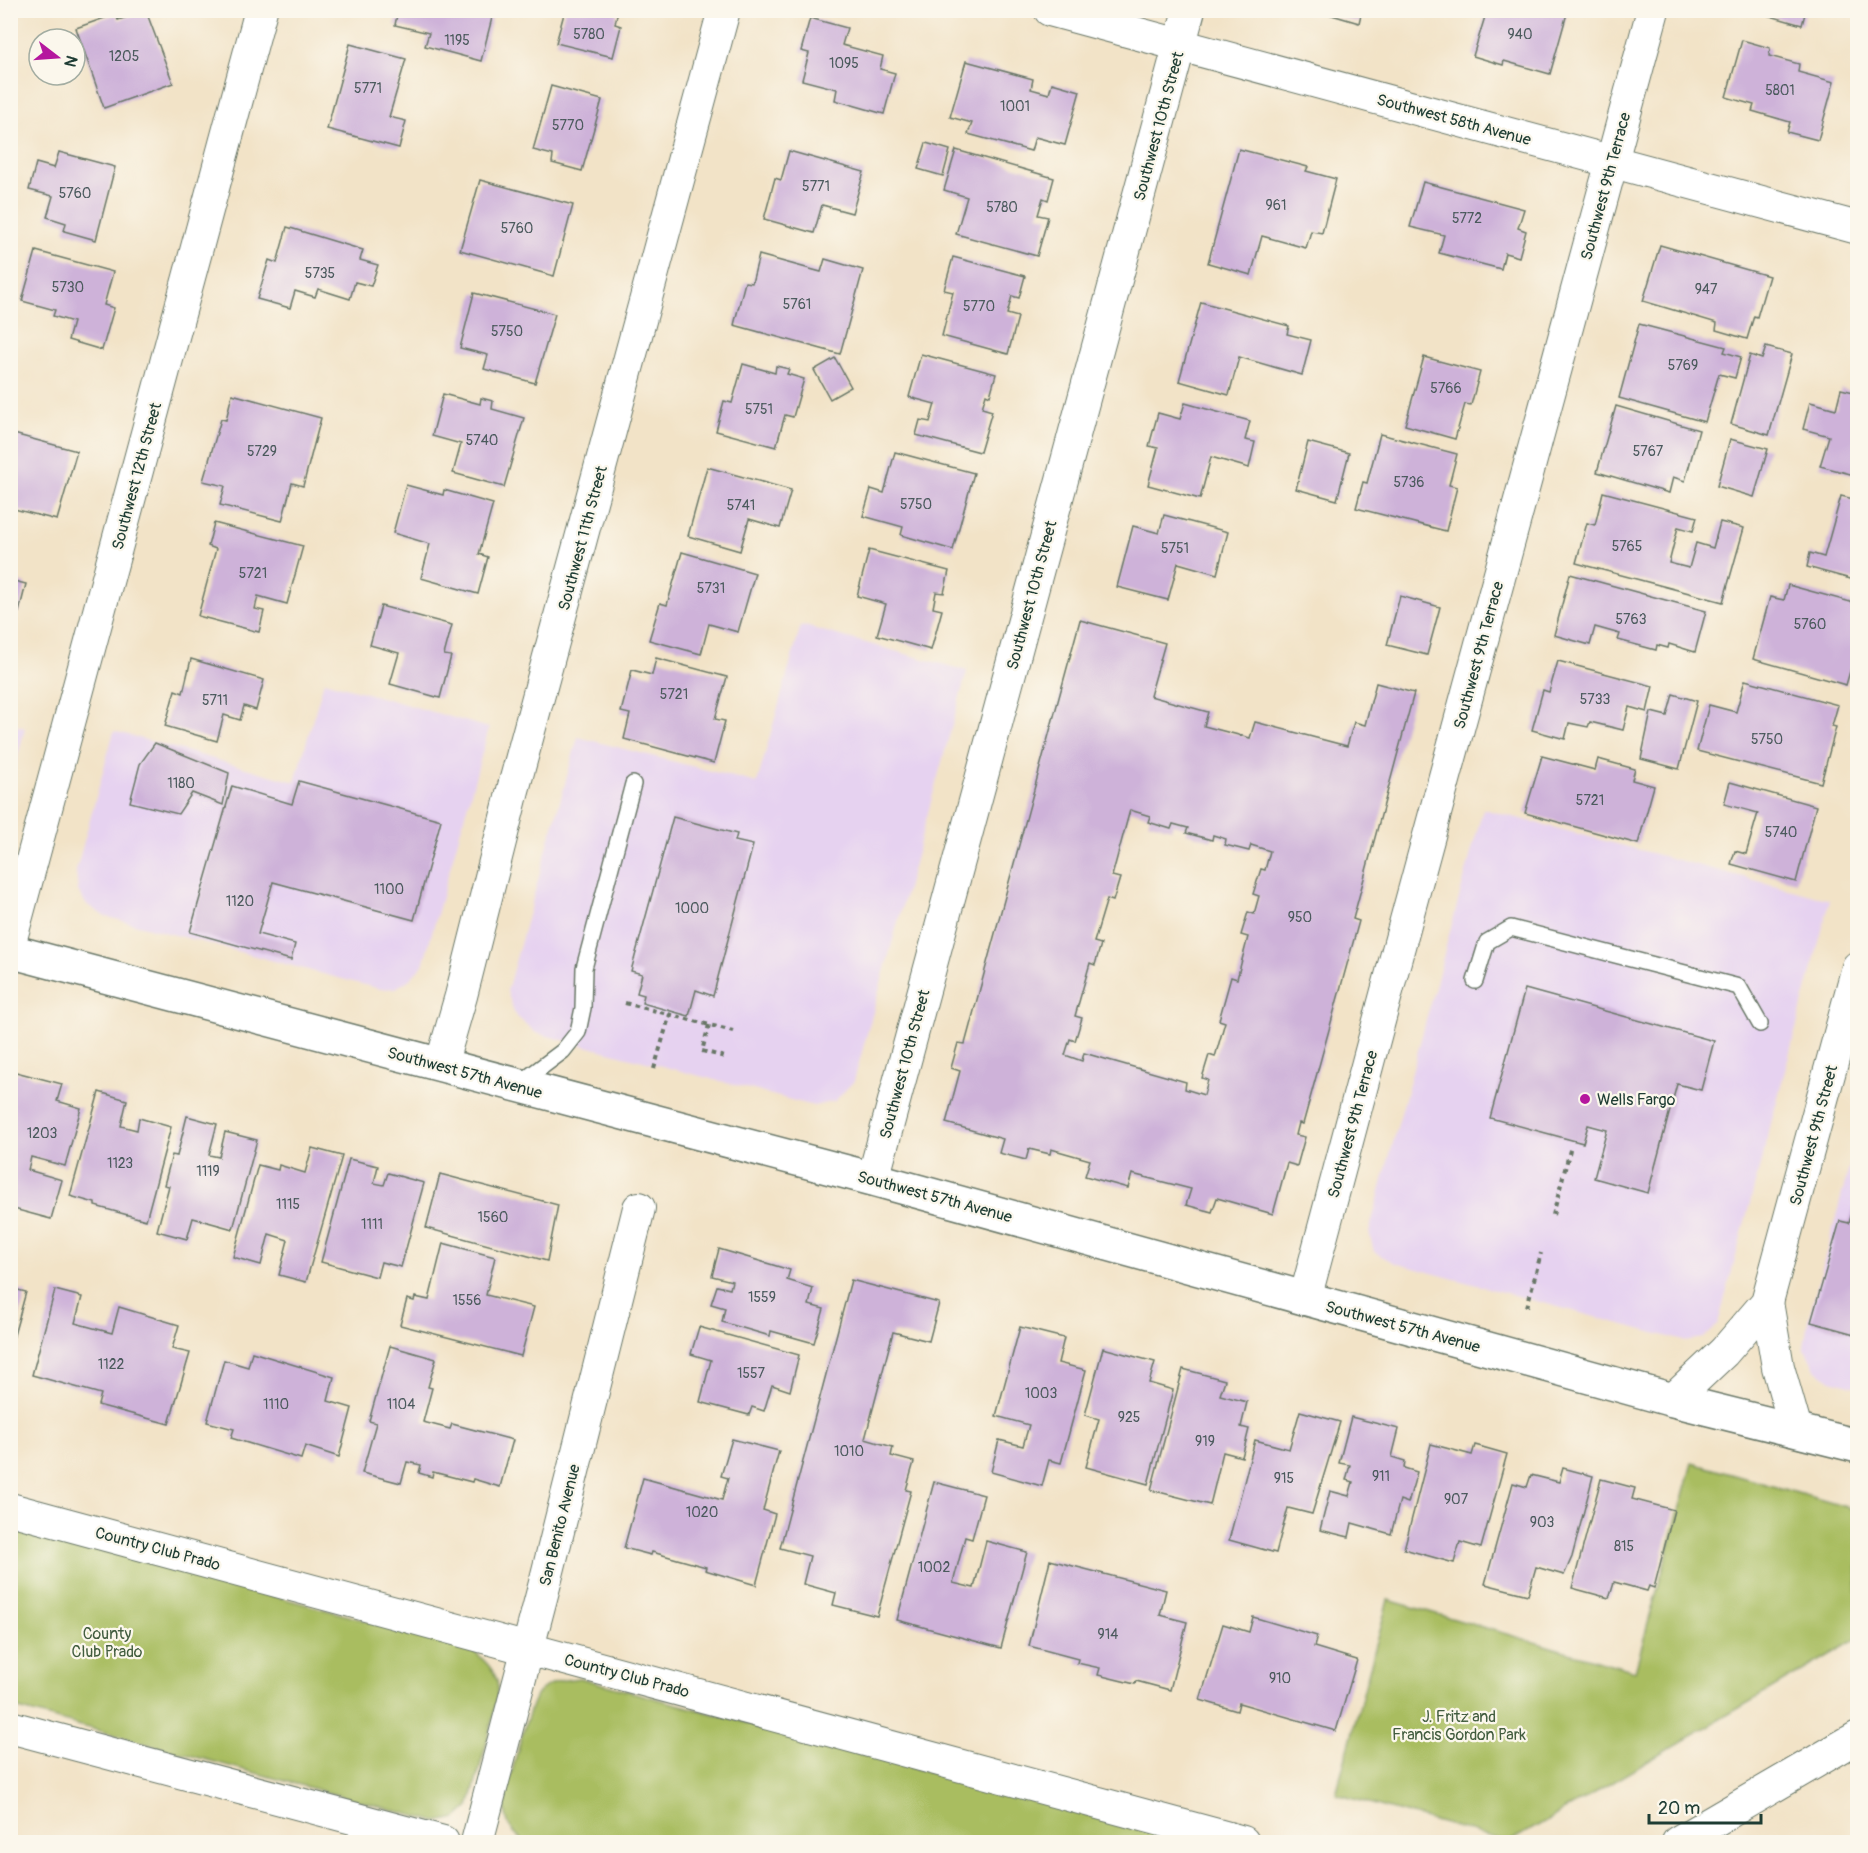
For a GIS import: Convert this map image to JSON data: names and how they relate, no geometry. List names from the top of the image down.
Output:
{
  "streets": {
    "main road": ["Southwest 57th Avenue"],
    "street": [
      "Southwest 58th Avenue",
      "Southwest 10th Street",
      "Southwest 9th Terrace",
      "Southwest 12th Street",
      "Southwest 11th Street",
      "Southwest 9th Street",
      "San Benito Avenue",
      "Country Club Prado"
    ]
  },
  "crossings": [
    ["Southwest 58th Avenue", "Southwest 10th Street"],
    ["Southwest 58th Avenue", "Southwest 9th Terrace"],
    ["Southwest 10th Street", "Southwest 57th Avenue"],
    ["Southwest 9th Terrace", "Southwest 57th Avenue"],
    ["Southwest 11th Street", "Southwest 57th Avenue"],
    ["Southwest 57th Avenue", "Southwest 9th Street"],
    ["San Benito Avenue", "Country Club Prado"]
  ],
  "parks": ["County Club Prado", "J. Fritz and Francis Gordon Park"],
  "places": ["Wells Fargo"],
  "house_numbers": [
    "5780",
    "940",
    "1195",
    "1205",
    "1095",
    "5771",
    "5801",
    "1001",
    "5770",
    "5771",
    "5760",
    "961",
    "5780",
    "5772",
    "5760",
    "5735",
    "5730",
    "947",
    "5761",
    "5770",
    "5750",
    "5769",
    "5766",
    "5751",
    "5740",
    "5729",
    "5767",
    "5736",
    "5750",
    "5741",
    "5765",
    "5751",
    "5721",
    "5731",
    "5763",
    "5760",
    "5721",
    "5733",
    "5711",
    "5750",
    "1180",
    "5721",
    "5740",
    "1100",
    "1120",
    "1000",
    "950",
    "1203",
    "1123",
    "1119",
    "1115",
    "1560",
    "1111",
    "1559",
    "1556",
    "1122",
    "1557",
    "1003",
    "1110",
    "1104",
    "925",
    "919",
    "1010",
    "911",
    "915",
    "907",
    "1020",
    "903",
    "815",
    "1002",
    "914",
    "910"
  ],
  "scale_bar": "20 m",
  "north": "right"
}
